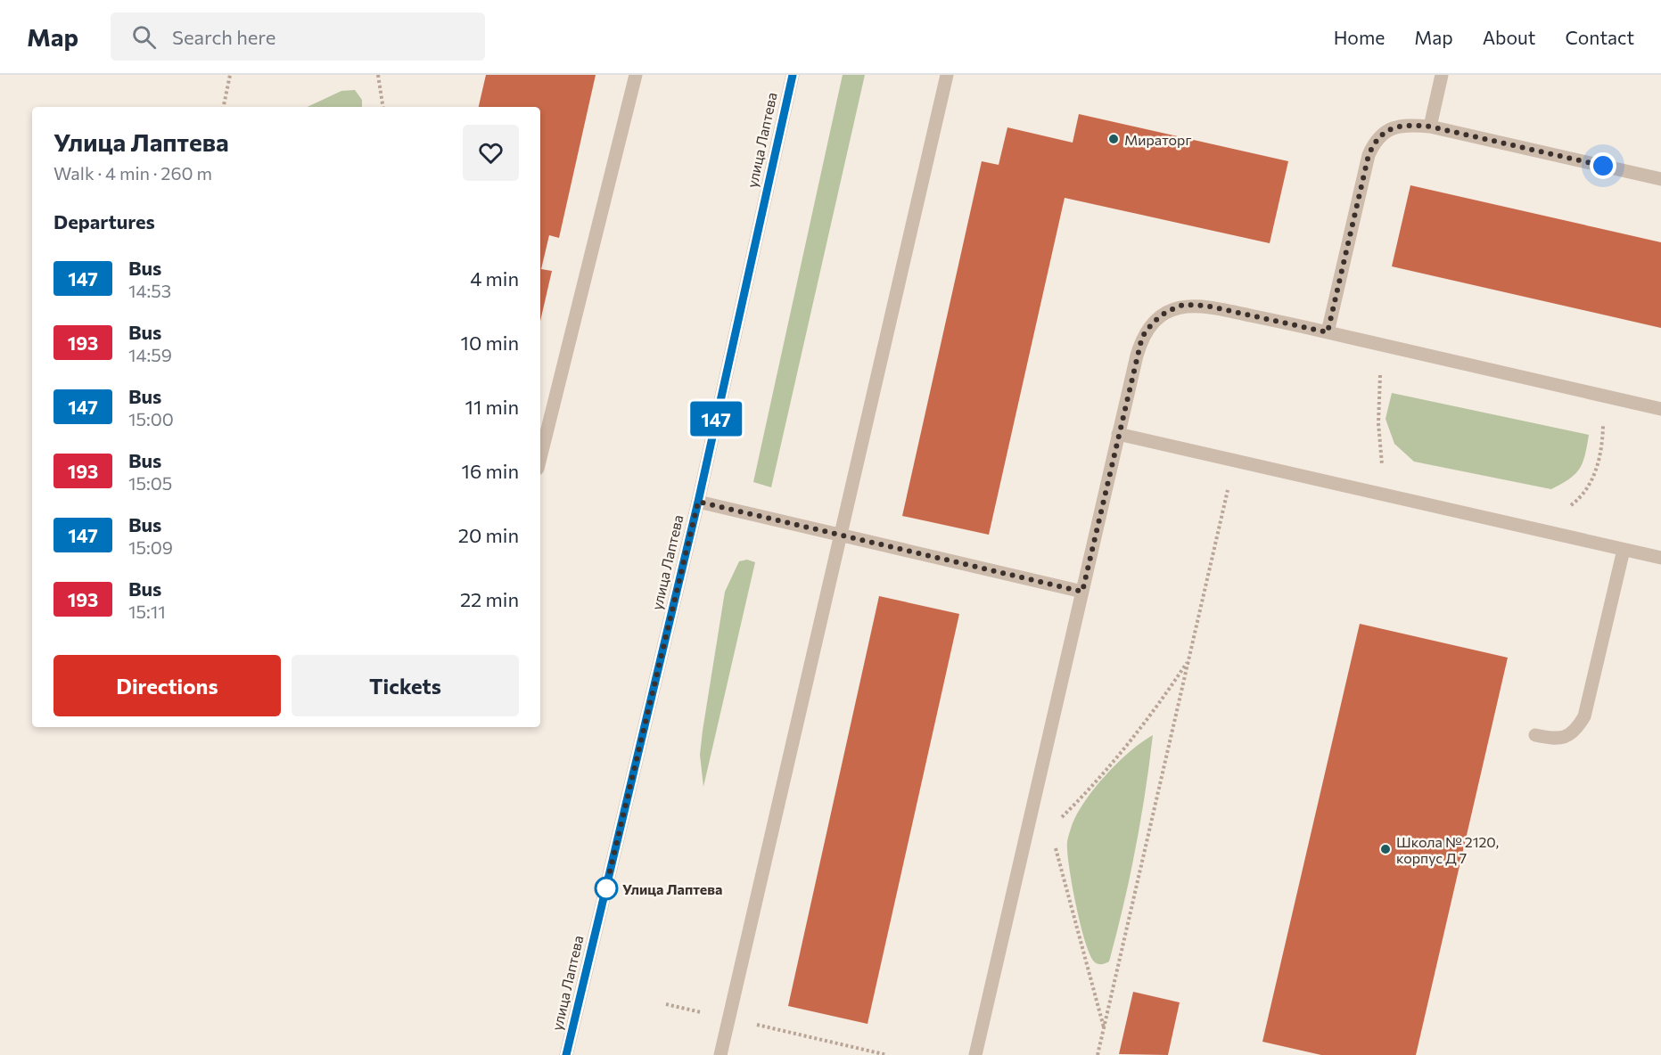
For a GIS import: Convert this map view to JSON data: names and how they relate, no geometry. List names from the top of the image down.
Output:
{
  "streets": {
    "street": ["улица Лаптева"]
  },
  "places": ["Мираторг", "Школа № 2120, корпус Д 7", "Улица Лаптева"],
  "lines": ["bus line 147"],
  "page": {
    "header": "Map",
    "search": "Search here",
    "nav": [
      "Home",
      "Map",
      "About",
      "Contact"
    ],
    "on_map": "147",
    "heading": [
      ["Улица Лаптева", "Walk · 4 min · 260 m"],
      "Departures"
    ],
    "list": [
      {
        "mark": "147",
        "name": "Bus",
        "note": "14:53",
        "value": "4 min"
      },
      {
        "mark": "193",
        "name": "Bus",
        "note": "14:59",
        "value": "10 min"
      },
      {
        "mark": "147",
        "name": "Bus",
        "note": "15:00",
        "value": "11 min"
      },
      {
        "mark": "193",
        "name": "Bus",
        "note": "15:05",
        "value": "16 min"
      },
      {
        "mark": "147",
        "name": "Bus",
        "note": "15:09",
        "value": "20 min"
      },
      {
        "mark": "193",
        "name": "Bus",
        "note": "15:11",
        "value": "22 min"
      }
    ],
    "buttons": ["Directions", "Tickets"]
  }
}
